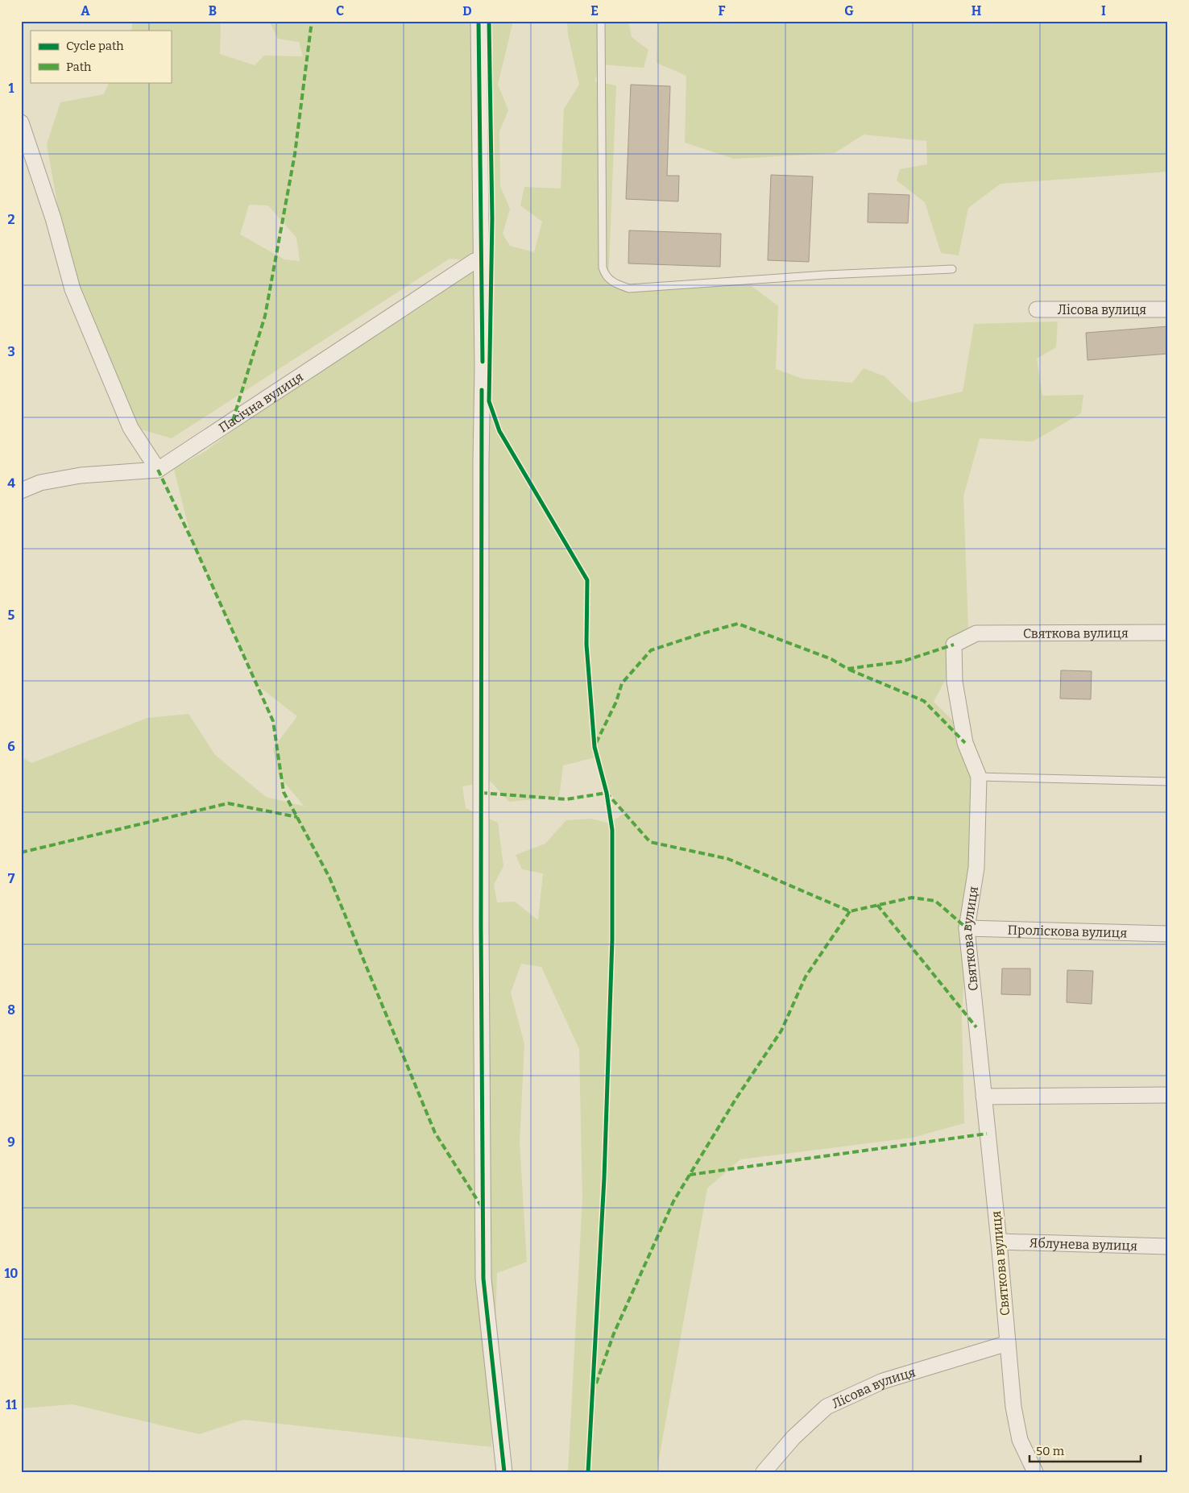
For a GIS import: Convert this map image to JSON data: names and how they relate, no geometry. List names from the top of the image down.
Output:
{
  "streets": {
    "street": [
      "Лісова вулиця",
      "Пасічна вулиця",
      "Святкова вулиця",
      "Проліскова вулиця",
      "Яблунева вулиця"
    ]
  },
  "crossings": [
    ["Лісова вулиця", "Святкова вулиця"],
    ["Святкова вулиця", "Проліскова вулиця"],
    ["Святкова вулиця", "Яблунева вулиця"]
  ],
  "legend": ["Cycle path", "Path"],
  "scale_bar": "50 m",
  "grid": {
    "columns": [
      "A",
      "B",
      "C",
      "D",
      "E",
      "F",
      "G",
      "H",
      "I"
    ],
    "rows": [
      "1",
      "2",
      "3",
      "4",
      "5",
      "6",
      "7",
      "8",
      "9",
      "10",
      "11"
    ]
  }
}
